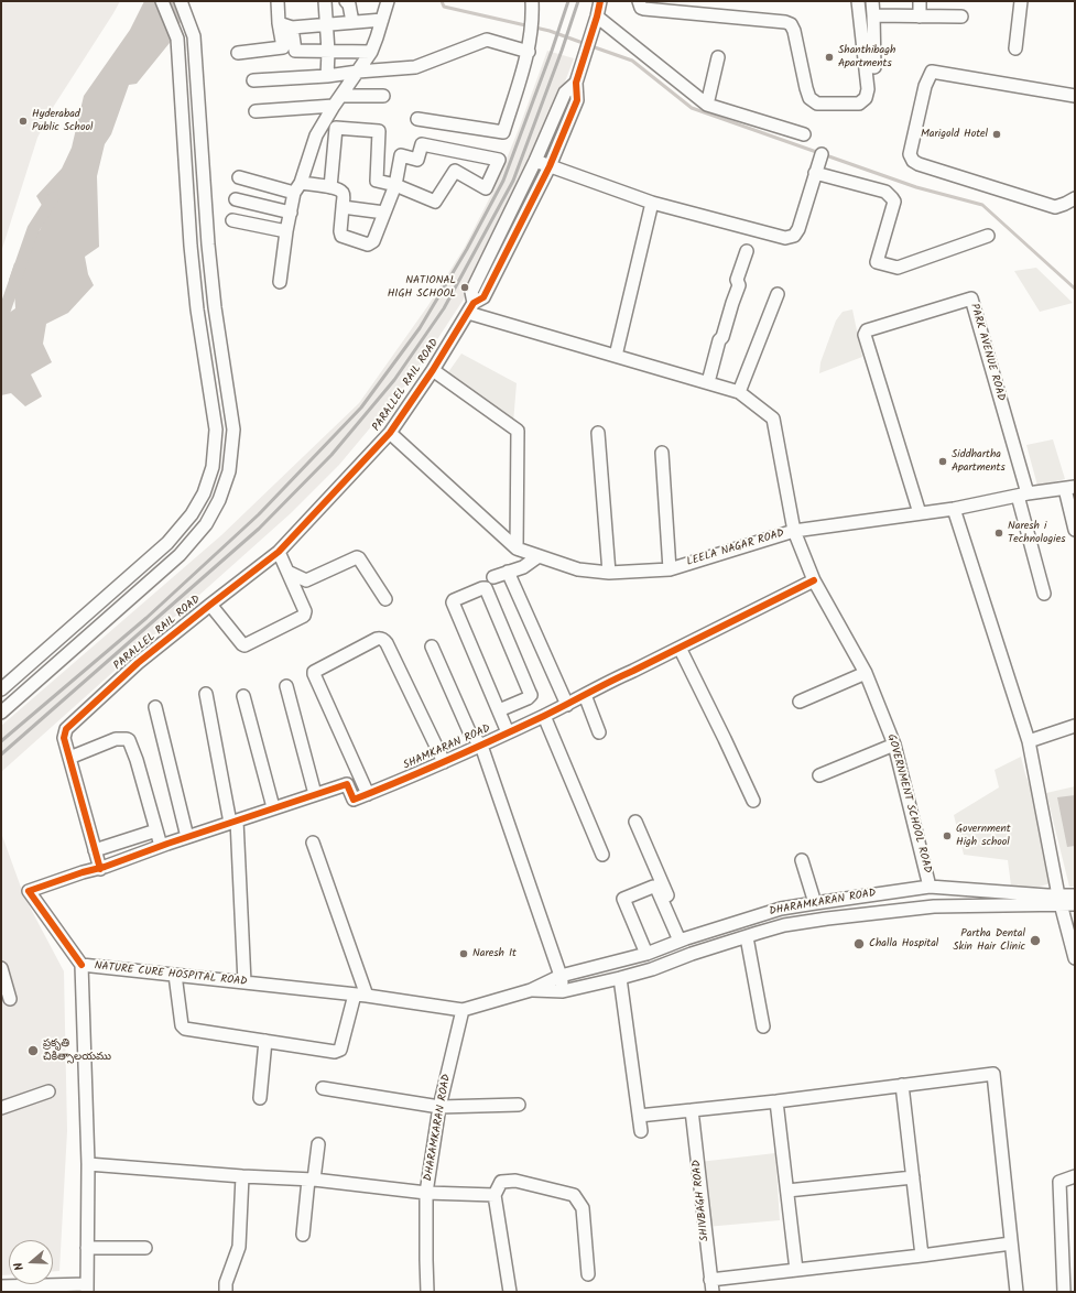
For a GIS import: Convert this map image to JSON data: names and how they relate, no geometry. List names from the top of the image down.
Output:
{
  "streets": {
    "street": [
      "PARK AVENUE ROAD",
      "PARALLEL RAIL ROAD",
      "LEELA NAGAR ROAD",
      "SHAMKARAN ROAD",
      "GOVERNMENT SCHOOL ROAD",
      "DHARAMKARAN ROAD",
      "NATURE CURE HOSPITAL ROAD",
      "SHIVBAGH ROAD"
    ]
  },
  "crossings": [
    ["PARALLEL RAIL ROAD", "LEELA NAGAR ROAD"],
    ["LEELA NAGAR ROAD", "GOVERNMENT SCHOOL ROAD"],
    ["SHAMKARAN ROAD", "GOVERNMENT SCHOOL ROAD"],
    ["SHAMKARAN ROAD", "DHARAMKARAN ROAD"],
    ["SHAMKARAN ROAD", "NATURE CURE HOSPITAL ROAD"],
    ["GOVERNMENT SCHOOL ROAD", "DHARAMKARAN ROAD"],
    ["DHARAMKARAN ROAD", "NATURE CURE HOSPITAL ROAD"]
  ],
  "places": [
    "Shanthibagh Apartments",
    "Hyderabad Public School",
    "Marigold Hotel",
    "NATIONAL HIGH SCHOOL",
    "Siddhartha Apartments",
    "Naresh i Technologies",
    "Government High school",
    "Partha Dental Skin Hair Clinic",
    "Challa Hospital",
    "Naresh It",
    "ప్రకృతి చికిత్సాలయము"
  ],
  "north": "left"
}
